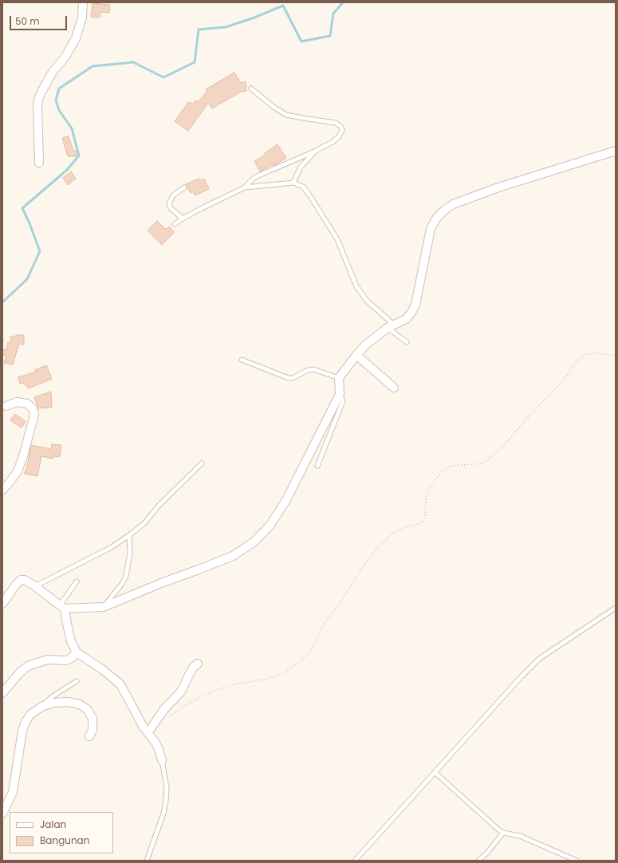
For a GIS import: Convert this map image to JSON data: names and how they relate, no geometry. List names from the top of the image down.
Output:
{
  "legend": ["Jalan", "Bangunan"],
  "scale_bar": "50 m"
}
